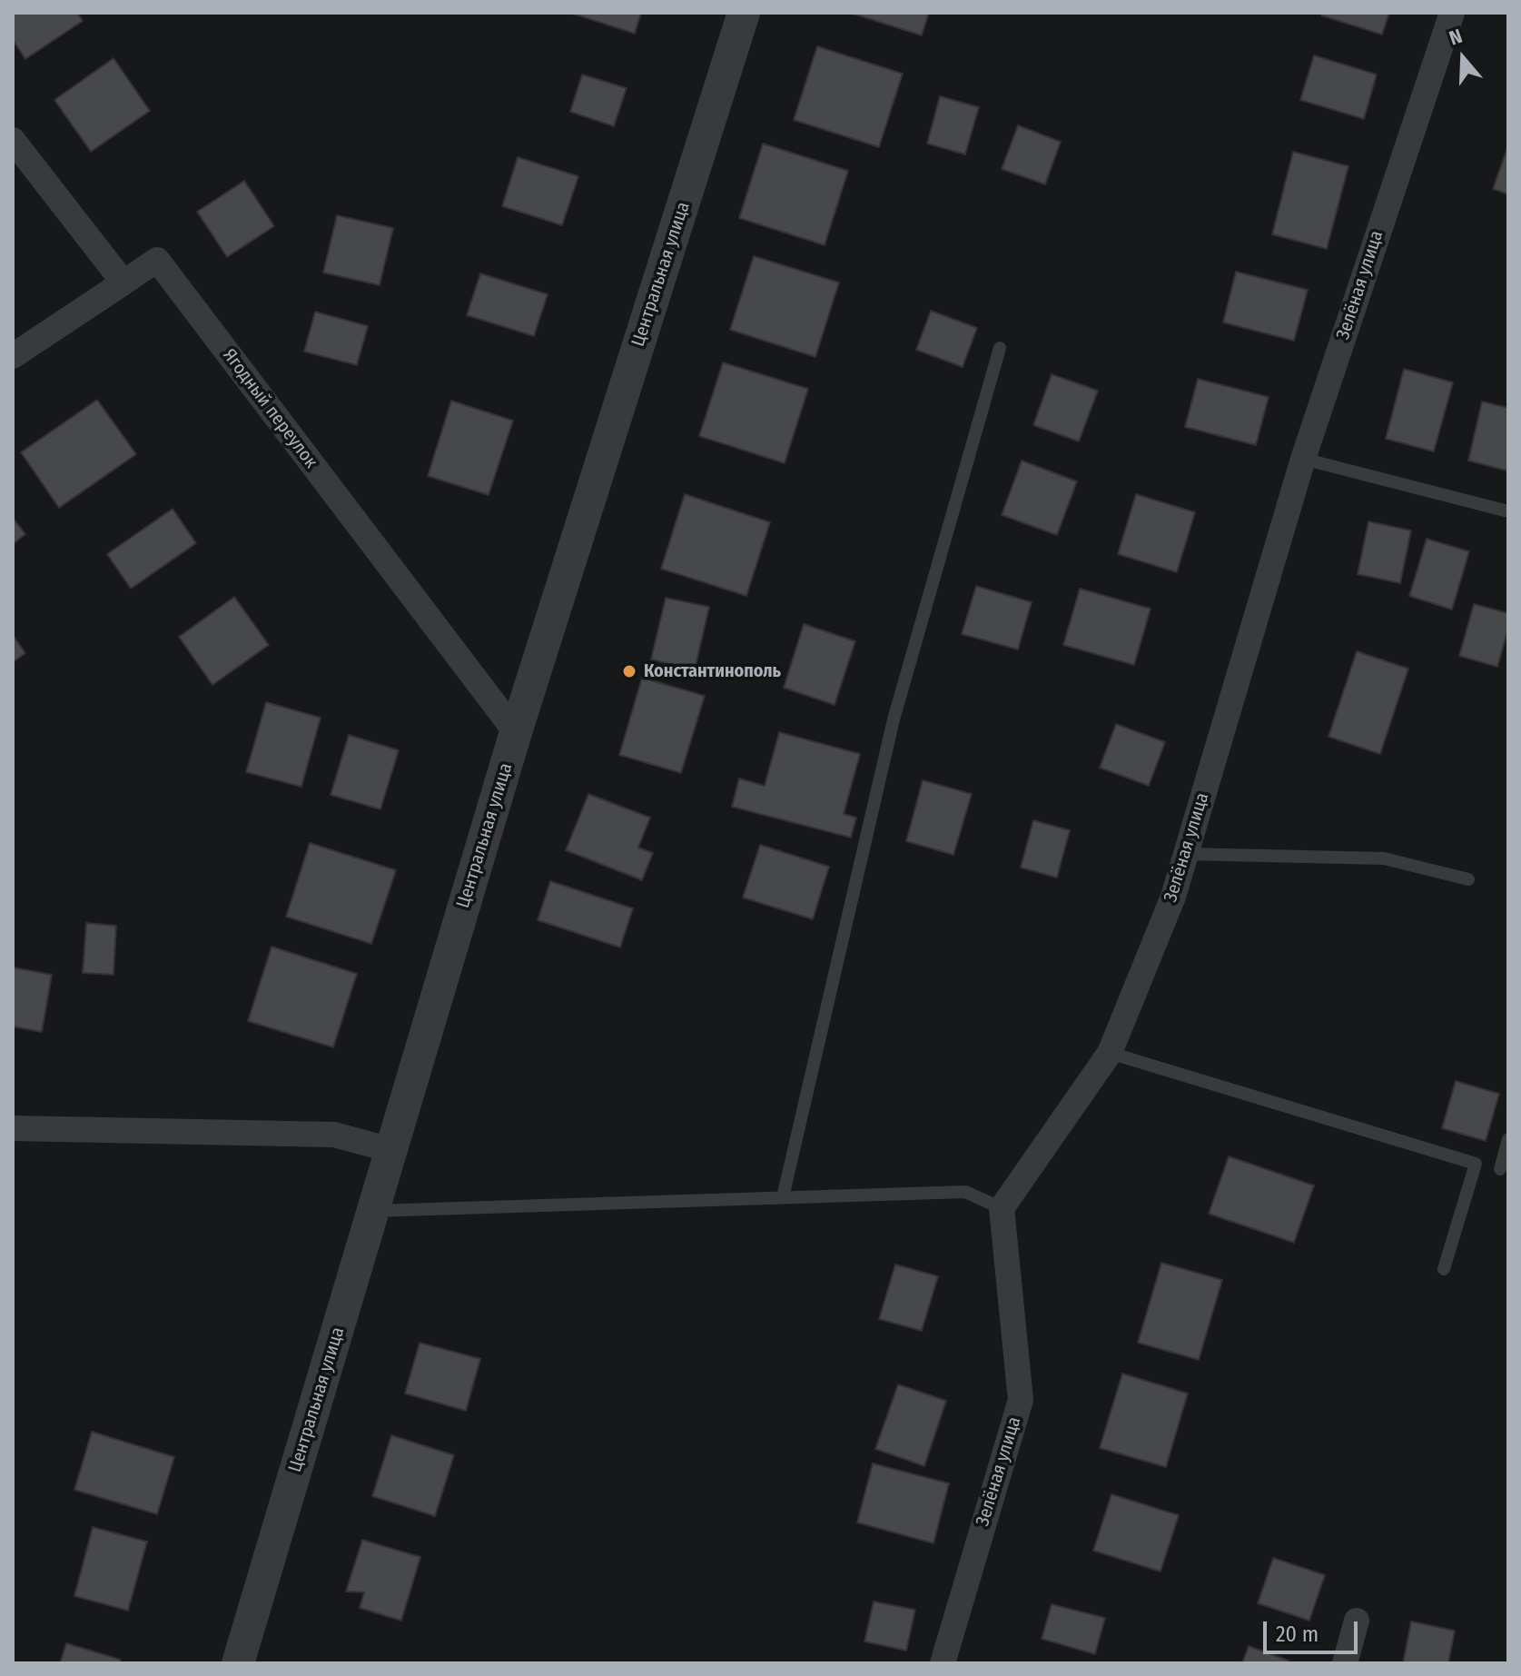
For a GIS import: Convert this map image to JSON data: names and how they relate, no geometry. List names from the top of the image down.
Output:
{
  "streets": {
    "street": ["Центральная улица", "Зелёная улица", "Ягодный переулок"]
  },
  "crossings": [
    ["Центральная улица", "Ягодный переулок"]
  ],
  "places": ["Константинополь"],
  "scale_bar": "20 m",
  "north": "top"
}
